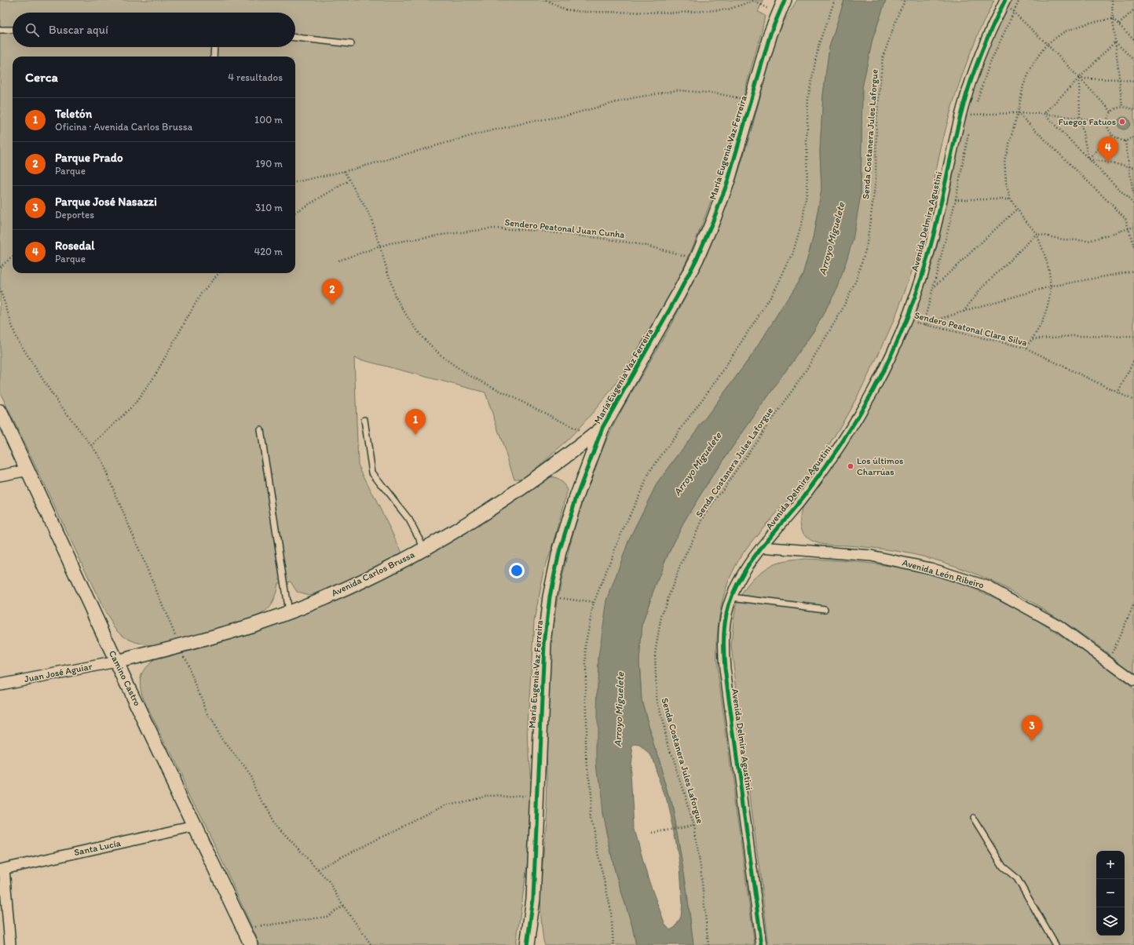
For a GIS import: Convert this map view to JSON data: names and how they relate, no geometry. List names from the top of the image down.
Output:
{
  "streets": {
    "street": [
      "María Eugenia Vaz Ferreira",
      "Avenida Delmira Agustini",
      "Avenida Carlos Brussa",
      "Avenida León Ribeiro",
      "Juan José Aguiar",
      "Camino Castro",
      "Santa Lucía"
    ],
    "path": ["Senda Costanera Jules Laforgue", "Sendero Peatonal Juan Cunha"],
    "cycle path": ["Sendero Peatonal Clara Silva"]
  },
  "crossings": [
    ["María Eugenia Vaz Ferreira", "Sendero Peatonal Juan Cunha"],
    ["María Eugenia Vaz Ferreira", "Avenida Carlos Brussa"],
    ["Avenida Delmira Agustini", "Sendero Peatonal Clara Silva"],
    ["Avenida Delmira Agustini", "Avenida León Ribeiro"],
    ["Avenida Carlos Brussa", "Juan José Aguiar"],
    ["Avenida Carlos Brussa", "Camino Castro"],
    ["Juan José Aguiar", "Camino Castro"],
    ["Camino Castro", "Santa Lucía"]
  ],
  "water": ["Arroyo Miguelete"],
  "places": ["Fuegos Fatuos", "Los últimos Charrúas"],
  "page": {
    "search": "Buscar aquí",
    "heading": ["Cerca", "4 resultados"],
    "list": [
      {
        "mark": "1",
        "name": "Teletón",
        "note": "Oficina · Avenida Carlos Brussa",
        "value": "100 m"
      },
      {
        "mark": "2",
        "name": "Parque Prado",
        "note": "Parque",
        "value": "190 m"
      },
      {
        "mark": "3",
        "name": "Parque José Nasazzi",
        "note": "Deportes",
        "value": "310 m"
      },
      {
        "mark": "4",
        "name": "Rosedal",
        "note": "Parque",
        "value": "420 m"
      }
    ],
    "pins": [
      "4",
      "2",
      "1",
      "3"
    ],
    "map_buttons": ["+", "−"]
  }
}
